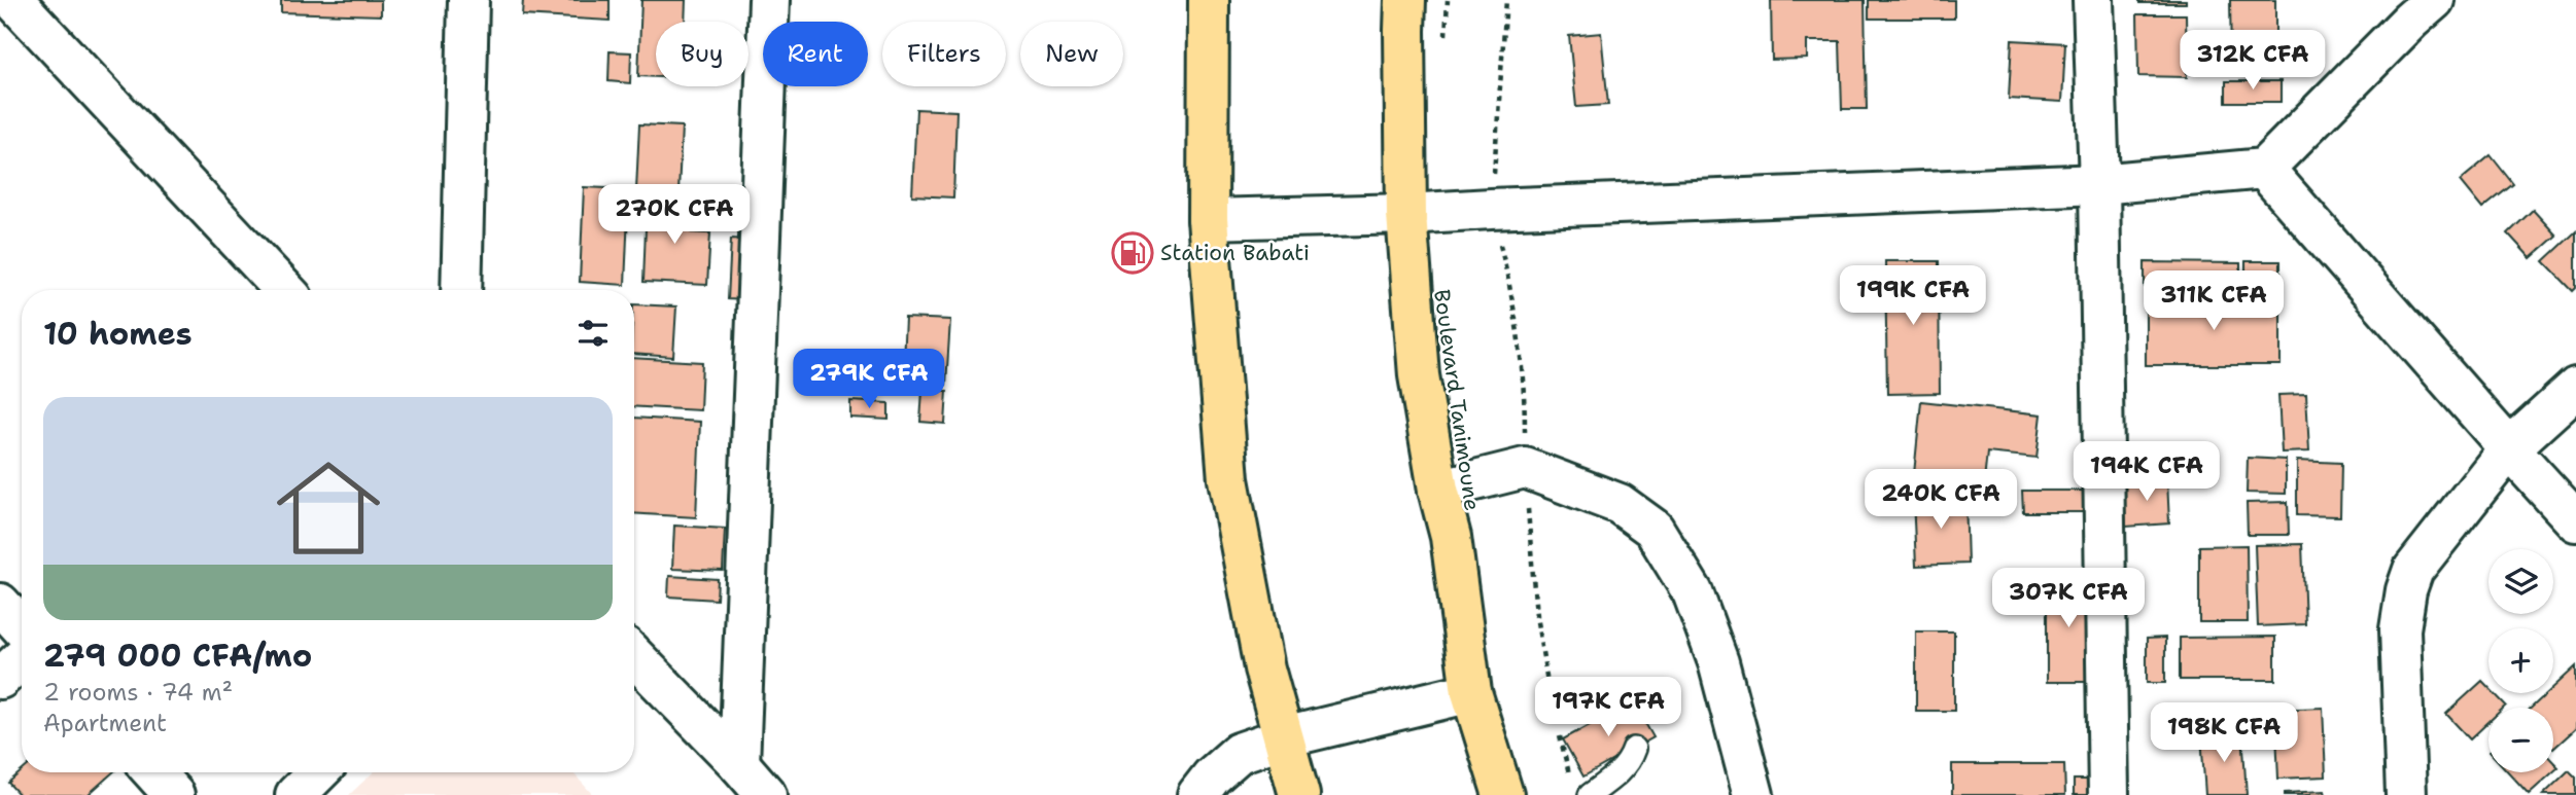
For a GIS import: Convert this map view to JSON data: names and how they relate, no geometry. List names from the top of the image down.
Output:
{
  "streets": {
    "main road": ["Boulevard Tanimoune"]
  },
  "places": {
    "fuel station": ["Station Babati"]
  },
  "page": {
    "chip": [
      "Buy",
      "Rent",
      "Filters",
      "New"
    ],
    "price": [
      "312K CFA",
      "270K CFA",
      "199K CFA",
      "311K CFA",
      "279K CFA",
      "194K CFA",
      "240K CFA",
      "307K CFA",
      "197K CFA",
      "198K CFA"
    ],
    "heading": "10 homes",
    "list": [
      {
        "name": "279 000 CFA/mo",
        "note": "2 rooms · 74 m² · Apartment"
      }
    ],
    "map_buttons": ["+", "−"]
  }
}
